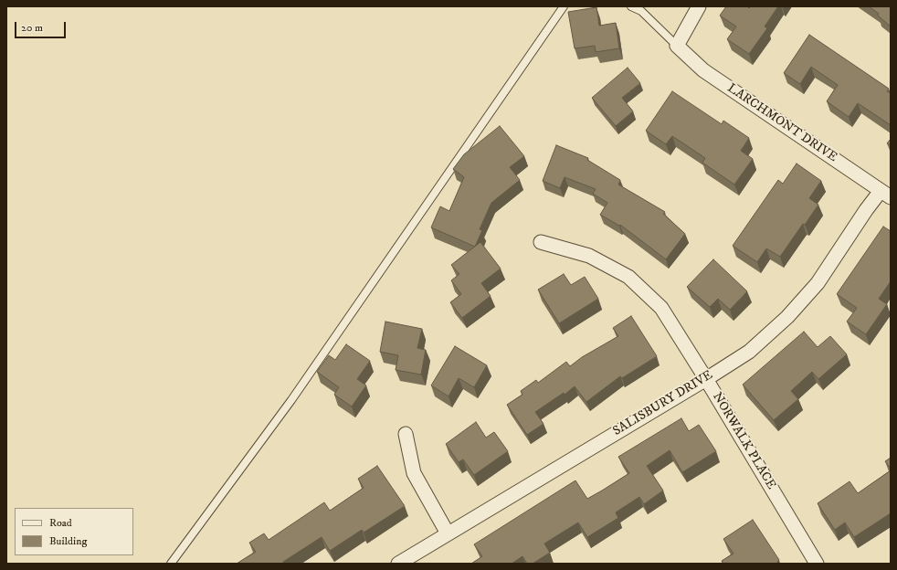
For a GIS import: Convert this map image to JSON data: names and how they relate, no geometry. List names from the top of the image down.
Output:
{
  "streets": {
    "street": ["LARCHMONT DRIVE", "SALISBURY DRIVE", "NORWALK PLACE"]
  },
  "crossings": [
    ["LARCHMONT DRIVE", "SALISBURY DRIVE"],
    ["SALISBURY DRIVE", "NORWALK PLACE"]
  ],
  "legend": ["Road", "Building"],
  "scale_bar": "20 m"
}
